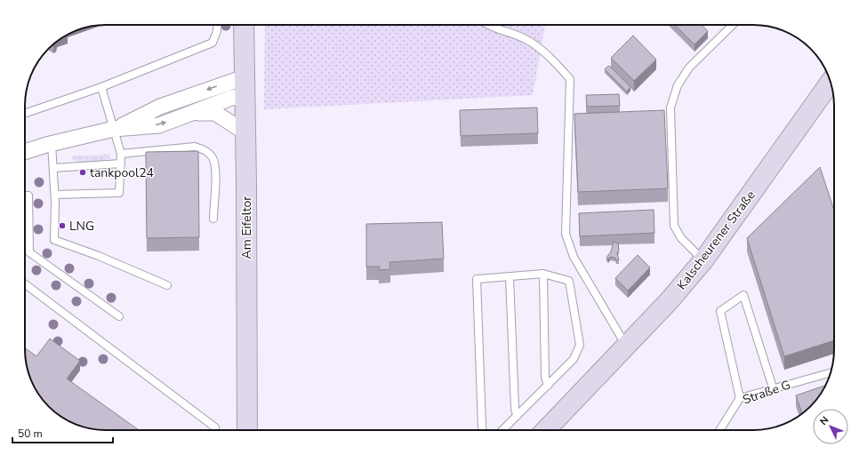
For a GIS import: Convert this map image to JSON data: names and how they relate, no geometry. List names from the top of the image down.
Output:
{
  "streets": {
    "main road": ["Am Eifeltor", "Kalscheurener Straße"],
    "lane": ["Straße G"]
  },
  "places": ["tankpool24", "LNG"],
  "scale_bar": "50 m",
  "north": "top left"
}
